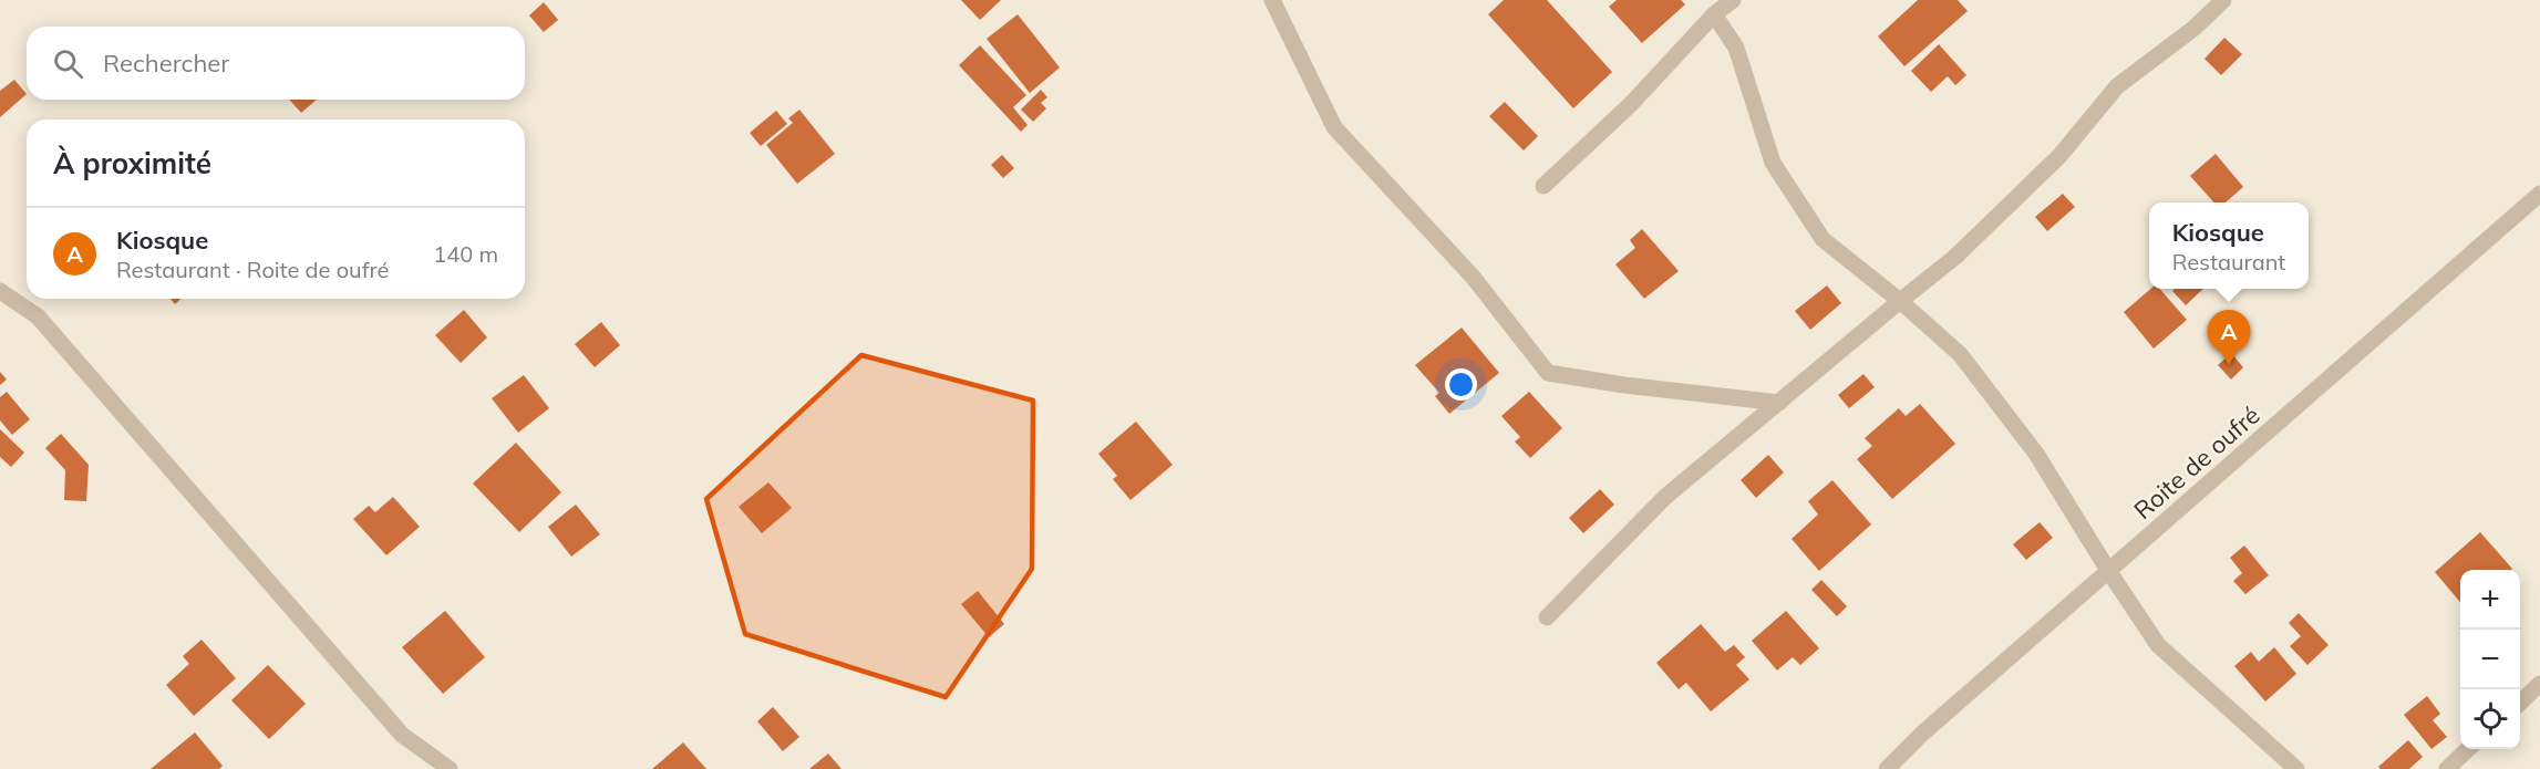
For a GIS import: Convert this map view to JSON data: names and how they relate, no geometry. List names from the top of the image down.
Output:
{
  "streets": {
    "street": ["Roite de oufré"]
  },
  "page": {
    "search": "Rechercher",
    "heading": "À proximité",
    "popup": ["Kiosque", "Restaurant"],
    "list": [
      {
        "mark": "A",
        "name": "Kiosque",
        "note": "Restaurant · Roite de oufré",
        "value": "140 m"
      }
    ],
    "pins": "A",
    "map_buttons": ["+", "−"]
  }
}
